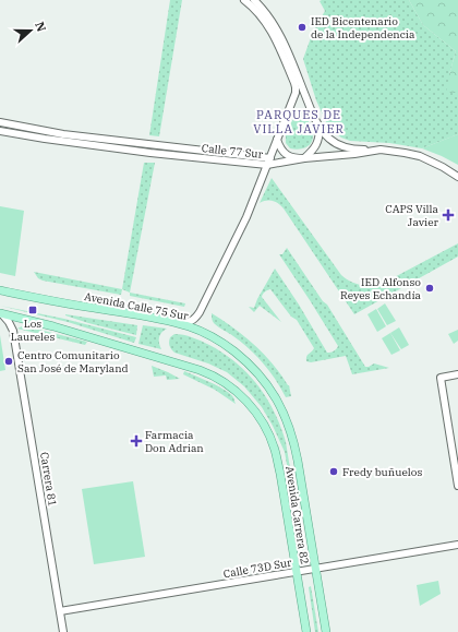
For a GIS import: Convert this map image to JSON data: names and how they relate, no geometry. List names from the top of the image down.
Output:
{
  "streets": {
    "main road": ["Avenida Calle 75 Sur", "Avenida Carrera 82"],
    "street": ["Calle 77 Sur", "Carrera 81", "Calle 73D Sur"]
  },
  "crossings": [
    ["Avenida Calle 75 Sur", "Avenida Carrera 82"],
    ["Carrera 81", "Calle 73D Sur"],
    ["Avenida Carrera 82", "Calle 73D Sur"]
  ],
  "districts": ["PARQUES DE VILLA JAVIER"],
  "places": {
    "other": [
      "IED Bicentenario de la Independencia",
      "IED Alfonso Reyes Echandía",
      "Centro Comunitario San José de Maryland",
      "Fredy buñuelos"
    ],
    "health": ["CAPS Villa Javier", "Farmacia Don Adrian"],
    "transit": ["Los Laureles"]
  },
  "north": "right"
}
